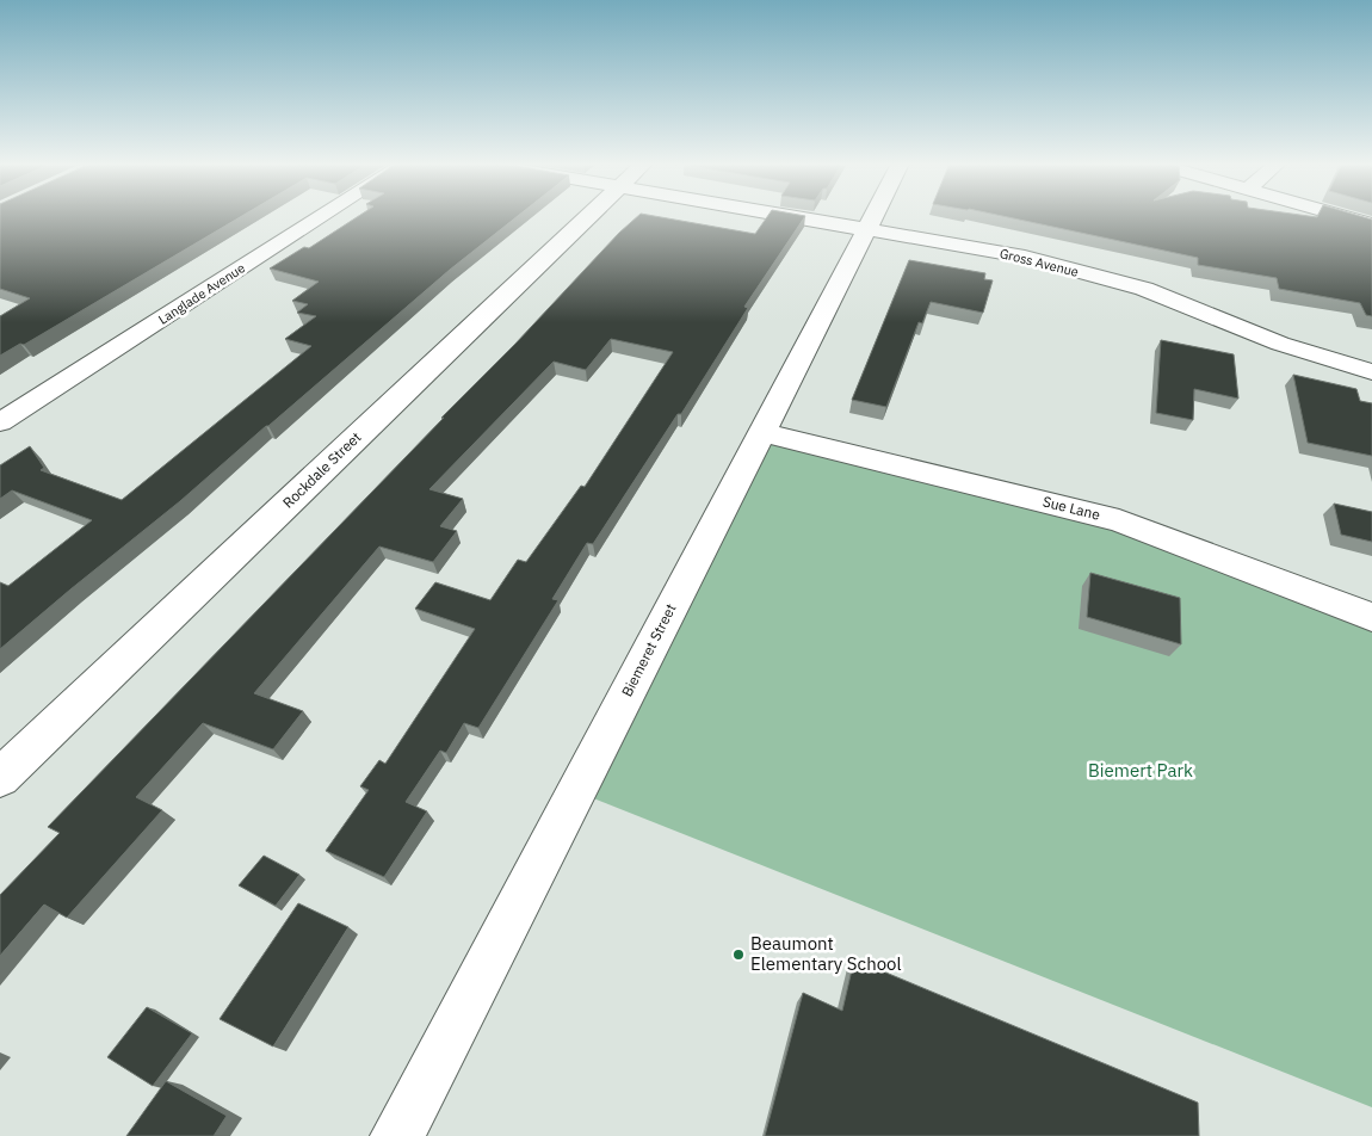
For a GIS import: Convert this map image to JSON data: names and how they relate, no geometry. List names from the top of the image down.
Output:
{
  "streets": {
    "street": [
      "Gross Avenue",
      "Langlade Avenue",
      "Rockdale Street",
      "Sue Lane",
      "Biemeret Street"
    ]
  },
  "crossings": [
    ["Gross Avenue", "Biemeret Street"],
    ["Sue Lane", "Biemeret Street"]
  ],
  "parks": ["Biemert Park"],
  "places": ["Beaumont Elementary School"]
}
